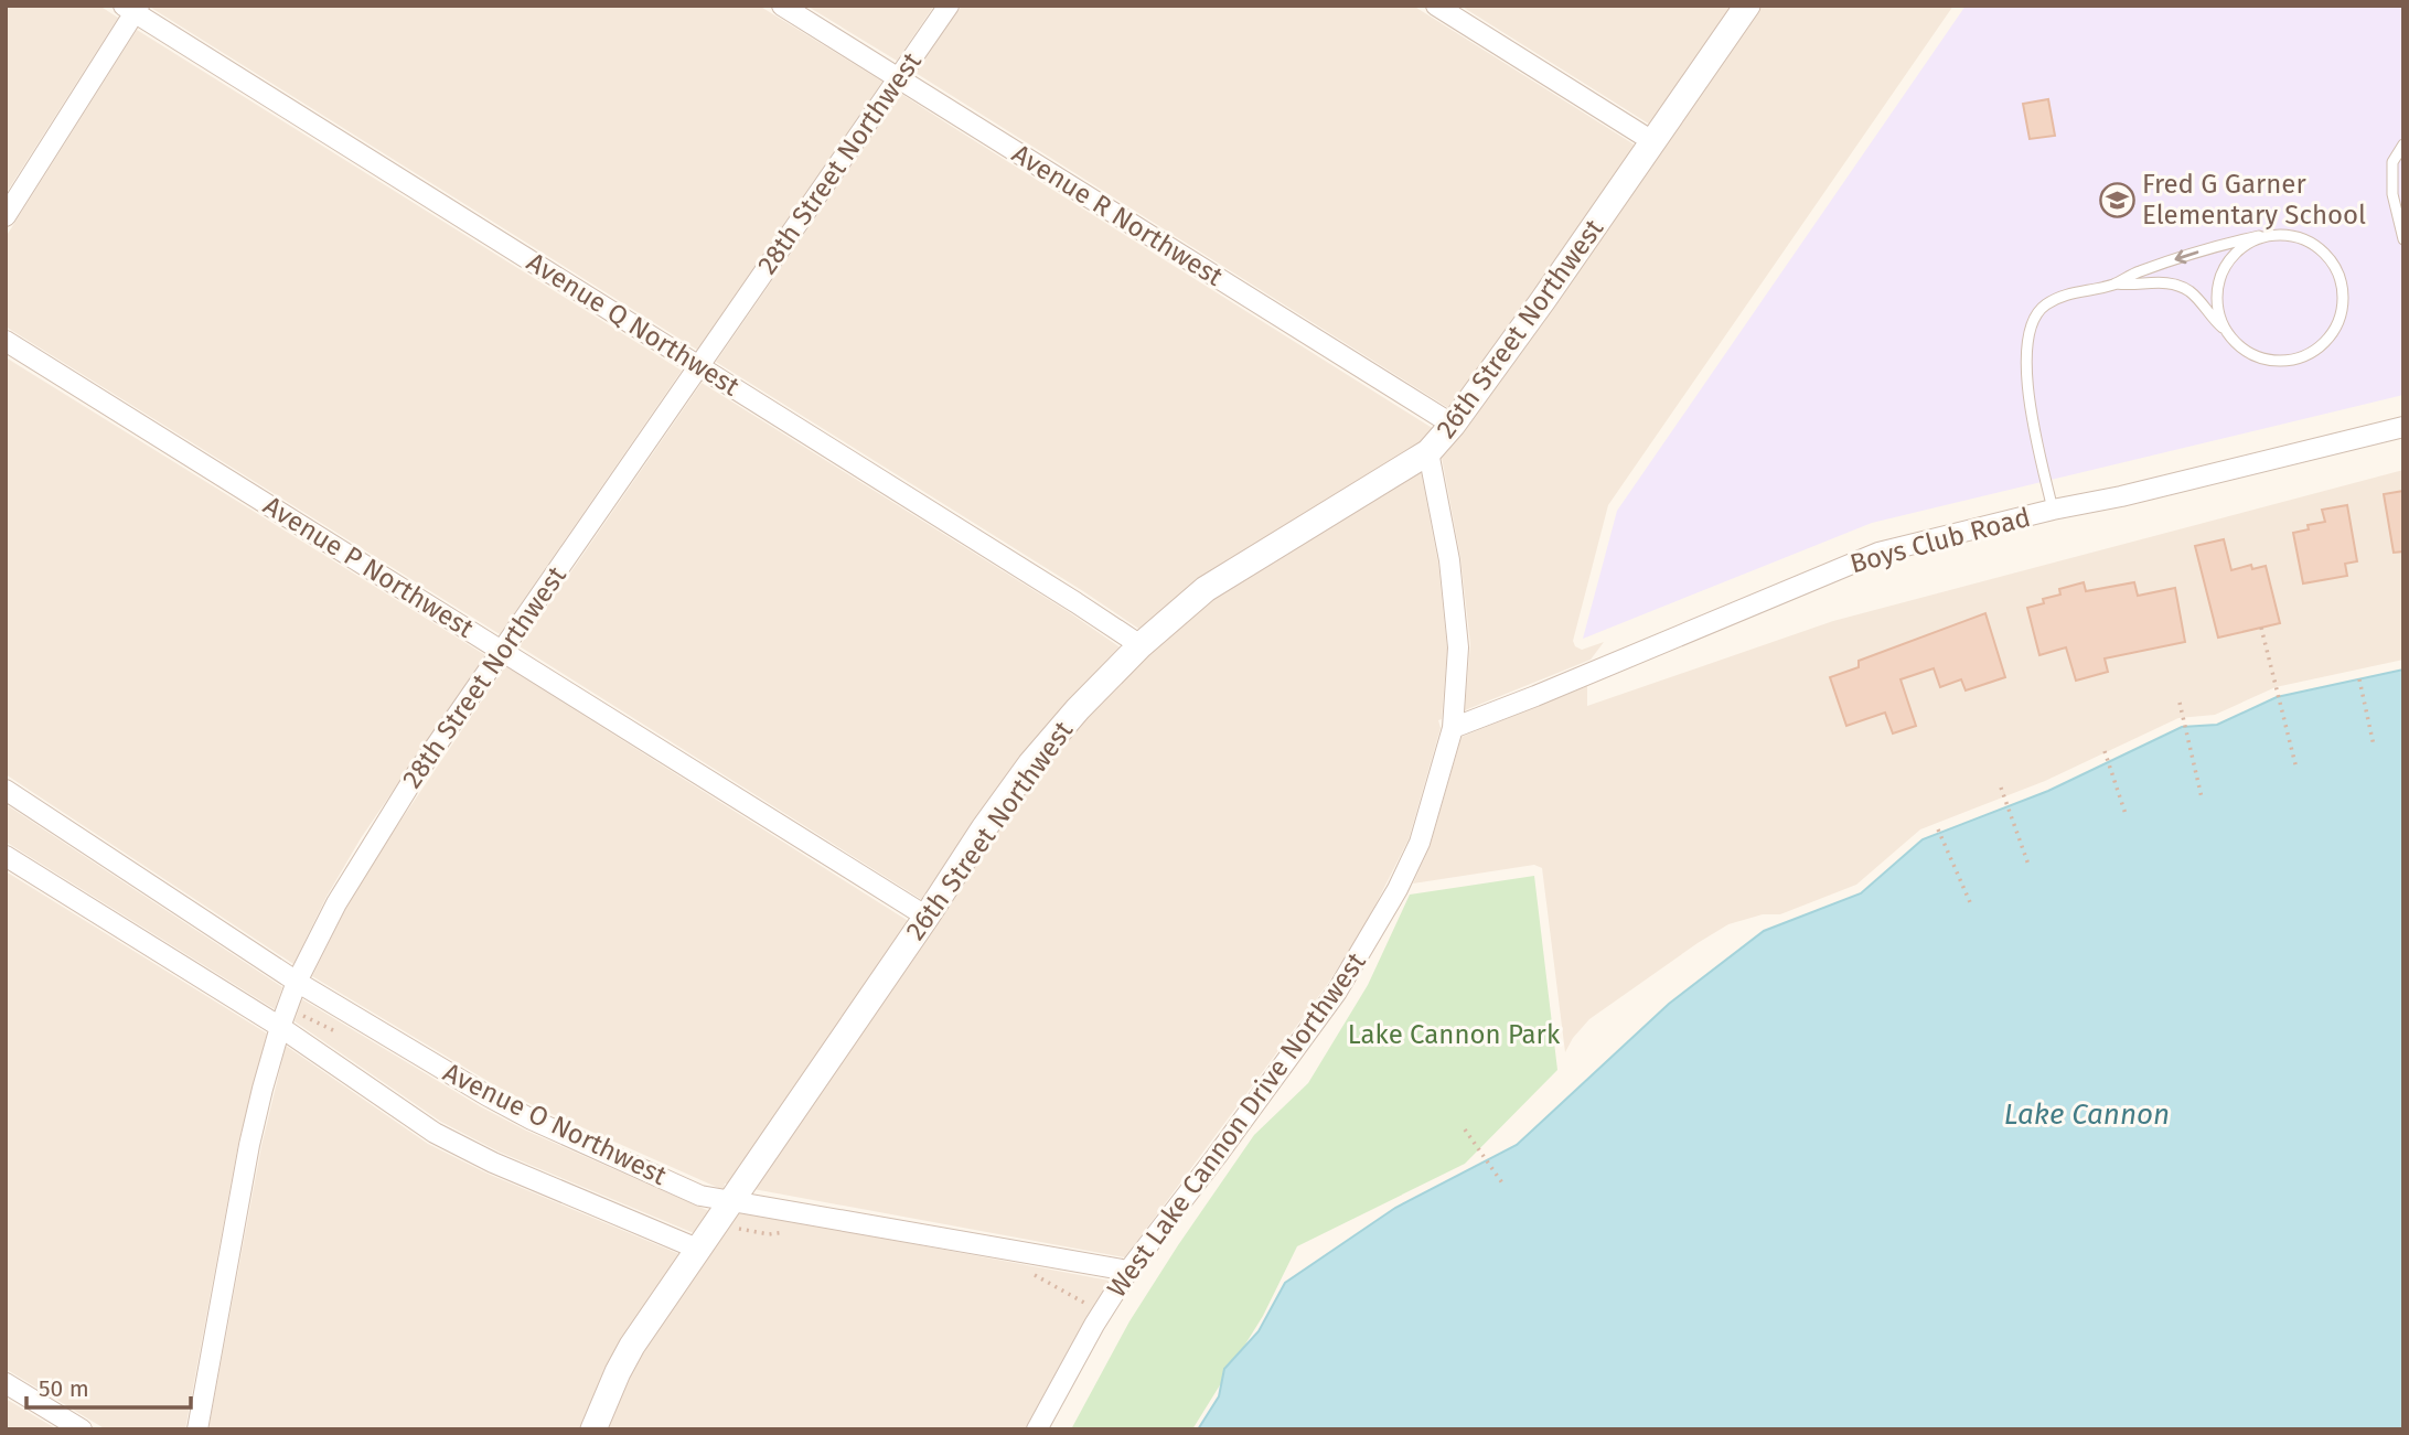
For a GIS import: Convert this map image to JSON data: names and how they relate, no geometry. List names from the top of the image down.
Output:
{
  "streets": {
    "street": [
      "28th Street Northwest",
      "Avenue R Northwest",
      "Avenue Q Northwest",
      "26th Street Northwest",
      "Boys Club Road",
      "Avenue P Northwest",
      "Avenue O Northwest",
      "West Lake Cannon Drive Northwest"
    ]
  },
  "crossings": [
    ["28th Street Northwest", "Avenue R Northwest"],
    ["28th Street Northwest", "Avenue Q Northwest"],
    ["28th Street Northwest", "Avenue P Northwest"],
    ["28th Street Northwest", "Avenue O Northwest"],
    ["Avenue R Northwest", "26th Street Northwest"],
    ["Avenue Q Northwest", "26th Street Northwest"],
    ["26th Street Northwest", "Avenue P Northwest"],
    ["26th Street Northwest", "Avenue O Northwest"],
    ["26th Street Northwest", "West Lake Cannon Drive Northwest"],
    ["Boys Club Road", "West Lake Cannon Drive Northwest"],
    ["Avenue O Northwest", "West Lake Cannon Drive Northwest"]
  ],
  "water": ["Lake Cannon"],
  "parks": ["Lake Cannon Park"],
  "places": {
    "school or university": ["Fred G Garner Elementary School"]
  },
  "scale_bar": "50 m"
}
